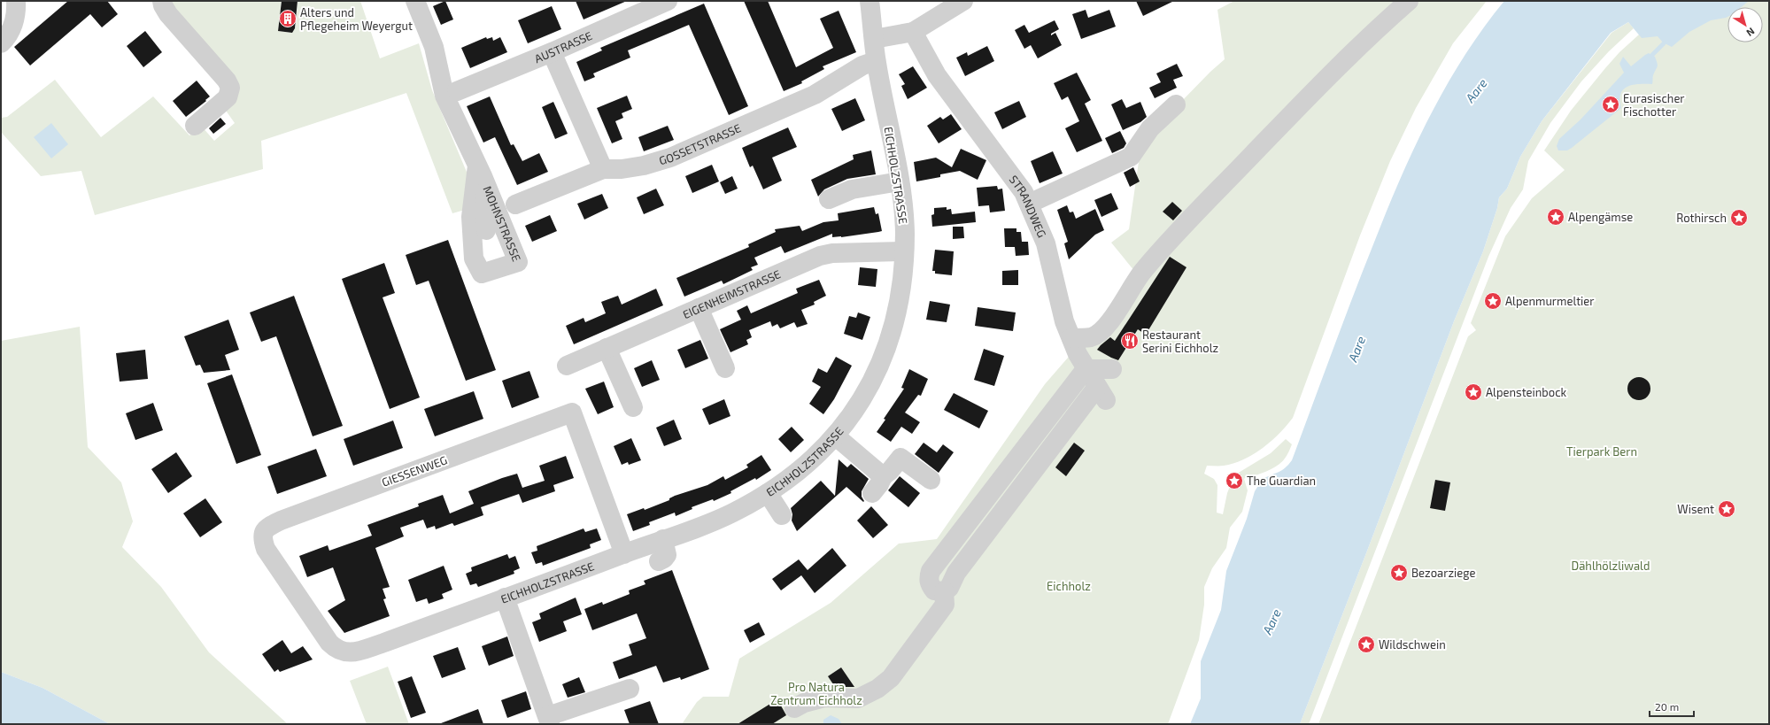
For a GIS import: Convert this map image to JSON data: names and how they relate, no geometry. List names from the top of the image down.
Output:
{
  "streets": {
    "street": [
      "AUSTRASSE",
      "GOSSETSTRASSE",
      "EICHHOLZSTRASSE",
      "STRANDWEG",
      "EIGENHEIMSTRASSE",
      "GIESSENWEG"
    ]
  },
  "crossings": [
    ["GOSSETSTRASSE", "EICHHOLZSTRASSE"],
    ["EICHHOLZSTRASSE", "EIGENHEIMSTRASSE"],
    ["EICHHOLZSTRASSE", "GIESSENWEG"]
  ],
  "water": ["Aare"],
  "parks": [
    "Tierpark Bern",
    "Dählhölzliwald",
    "Eichholz",
    "Pro Natura Zentrum Eichholz"
  ],
  "places": {
    "building": ["Alters und Pflegeheim Weyergut"],
    "place": [
      "Eurasischer Fischotter",
      "Alpengämse",
      "Rothirsch",
      "Alpenmurmeltier",
      "Alpensteinbock",
      "The Guardian",
      "Wisent",
      "Bezoarziege",
      "Wildschwein"
    ],
    "restaurant": ["Restaurant Serini Eichholz"]
  },
  "scale_bar": "20 m",
  "north": "bottom right"
}
